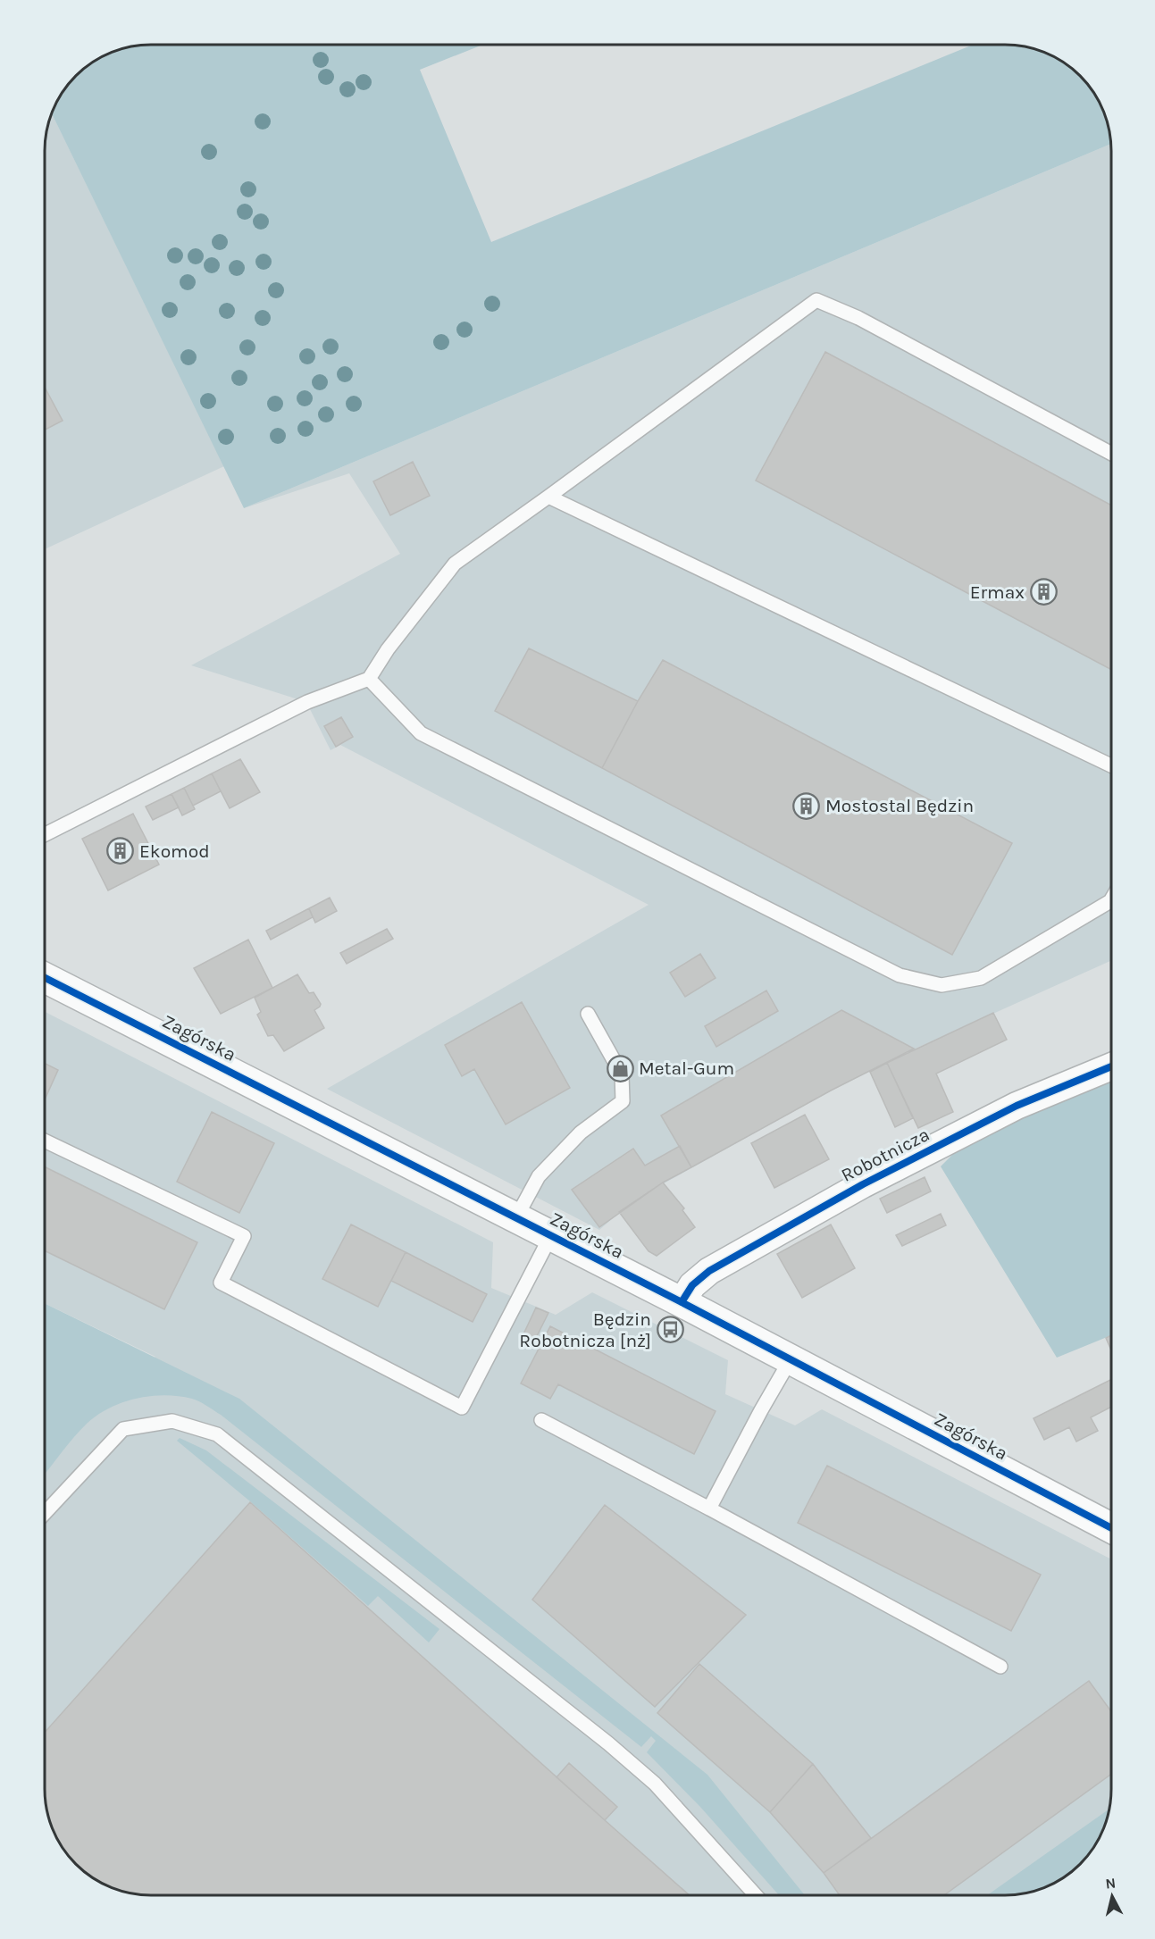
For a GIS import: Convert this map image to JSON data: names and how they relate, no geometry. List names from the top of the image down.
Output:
{
  "streets": {
    "street": ["Zagórska", "Robotnicza"]
  },
  "crossings": [
    ["Zagórska", "Robotnicza"]
  ],
  "places": {
    "building": ["Ermax", "Mostostal Będzin", "Ekomod"],
    "shop": ["Metal-Gum"],
    "bus stop": ["Będzin Robotnicza [nż]"]
  },
  "north": "top"
}
